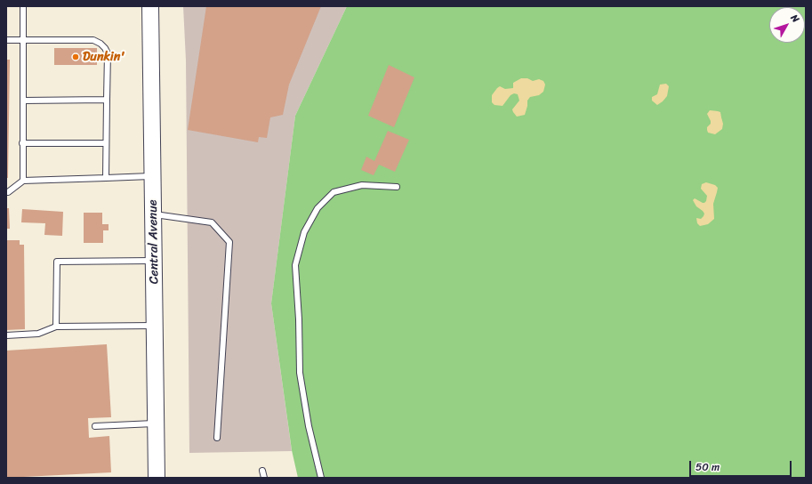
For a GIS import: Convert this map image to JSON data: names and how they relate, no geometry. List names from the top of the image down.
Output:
{
  "streets": {
    "main road": ["Central Avenue"]
  },
  "places": ["Dunkin'"],
  "scale_bar": "50 m",
  "north": "top right"
}
